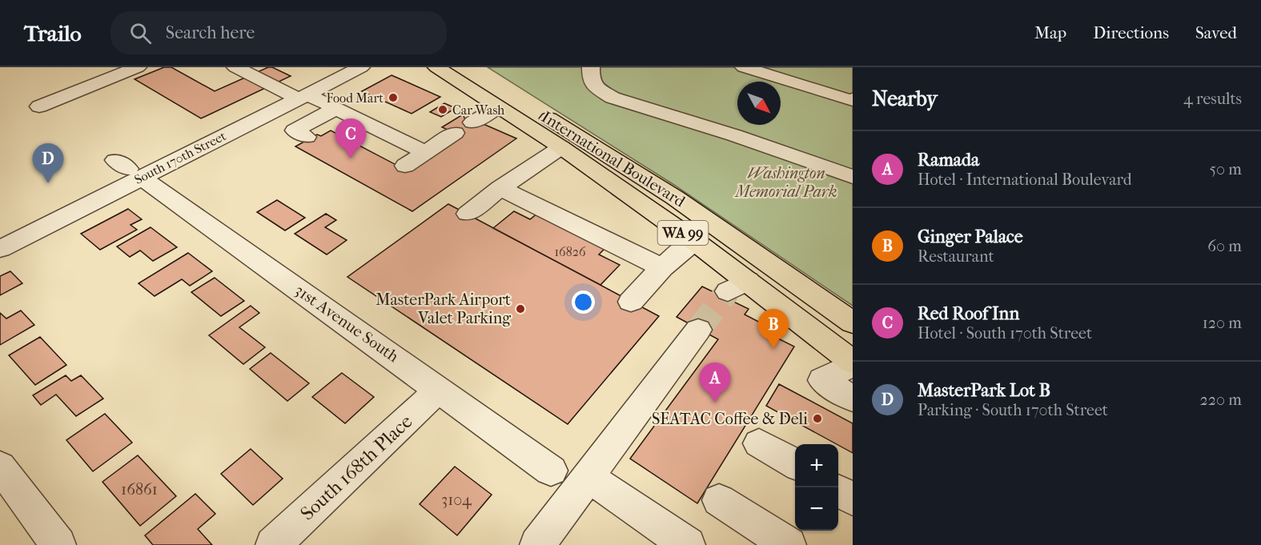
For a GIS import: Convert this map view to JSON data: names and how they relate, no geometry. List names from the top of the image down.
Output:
{
  "streets": {
    "main road": ["International Boulevard", "WA 99"],
    "street": ["South 170th Street", "31st Avenue South", "South 168th Place"]
  },
  "crossings": [
    ["South 170th Street", "31st Avenue South"],
    ["31st Avenue South", "South 168th Place"]
  ],
  "parks": ["Washington Memorial Park"],
  "places": [
    "Food Mart",
    "Car Wash",
    "MasterPark Airport Valet Parking",
    "SEATAC Coffee & Deli"
  ],
  "house_numbers": ["16826", "16861", "3104"],
  "north": "bottom right",
  "page": {
    "header": "Trailo",
    "search": "Search here",
    "nav": ["Map", "Directions", "Saved"],
    "heading": ["Nearby", "4 results"],
    "pins": [
      "C",
      "D",
      "B",
      "A"
    ],
    "list": [
      {
        "mark": "A",
        "name": "Ramada",
        "note": "Hotel · International Boulevard",
        "value": "50 m"
      },
      {
        "mark": "B",
        "name": "Ginger Palace",
        "note": "Restaurant",
        "value": "60 m"
      },
      {
        "mark": "C",
        "name": "Red Roof Inn",
        "note": "Hotel · South 170th Street",
        "value": "120 m"
      },
      {
        "mark": "D",
        "name": "MasterPark Lot B",
        "note": "Parking · South 170th Street",
        "value": "220 m"
      }
    ],
    "map_buttons": ["+", "−"]
  }
}
